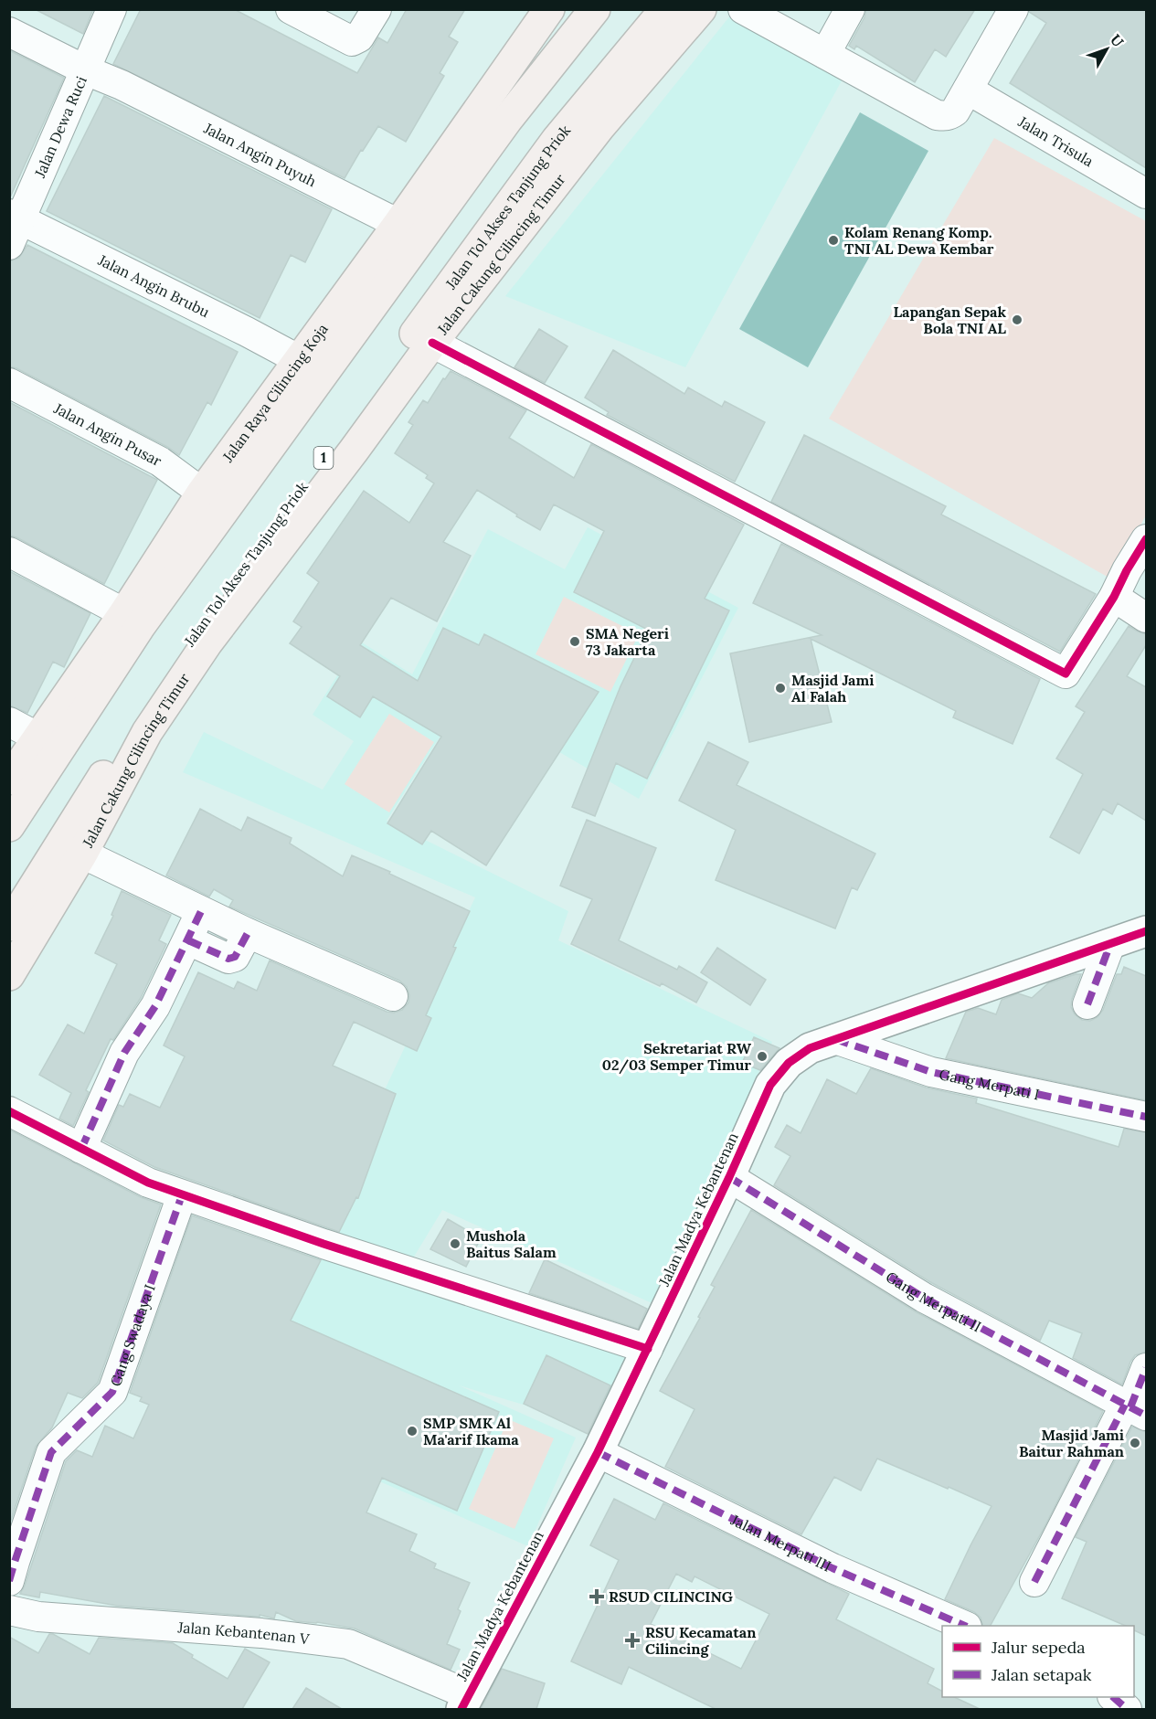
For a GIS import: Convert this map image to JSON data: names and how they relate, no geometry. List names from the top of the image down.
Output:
{
  "streets": {
    "highway": [
      "Jalan Tol Akses Tanjung Priok",
      "Jalan Cakung Cilincing Timur",
      "Jalan Raya Cilincing Koja",
      "1"
    ],
    "street": [
      "Jalan Dewa Ruci",
      "Jalan Trisula",
      "Jalan Angin Puyuh",
      "Jalan Angin Brubu",
      "Jalan Angin Pusar",
      "Gang Merpati I",
      "Jalan Madya Kebantenan",
      "Gang Merpati II",
      "Gang Swadaya I",
      "Jalan Merpati III",
      "Jalan Kebantenan V"
    ]
  },
  "crossings": [
    ["Jalan Dewa Ruci", "Jalan Angin Puyuh"],
    ["Jalan Dewa Ruci", "Jalan Angin Brubu"],
    ["Jalan Angin Puyuh", "Jalan Raya Cilincing Koja"],
    ["Jalan Angin Brubu", "Jalan Raya Cilincing Koja"],
    ["Jalan Raya Cilincing Koja", "Jalan Angin Pusar"],
    ["Gang Merpati I", "Jalan Madya Kebantenan"],
    ["Jalan Madya Kebantenan", "Gang Merpati II"],
    ["Jalan Madya Kebantenan", "Jalan Merpati III"],
    ["Jalan Madya Kebantenan", "Jalan Kebantenan V"]
  ],
  "places": {
    "other": [
      "Kolam Renang Komp. TNI AL Dewa Kembar",
      "Lapangan Sepak Bola TNI AL",
      "SMA Negeri 73 Jakarta",
      "Masjid Jami Al Falah",
      "Sekretariat RW 02/03 Semper Timur",
      "Mushola Baitus Salam",
      "SMP SMK Al Ma'arif Ikama",
      "Masjid Jami Baitur Rahman"
    ],
    "health": ["RSUD CILINCING", "RSU Kecamatan Cilincing"]
  },
  "legend": ["Jalur sepeda", "Jalan setapak"],
  "north": "top right"
}
